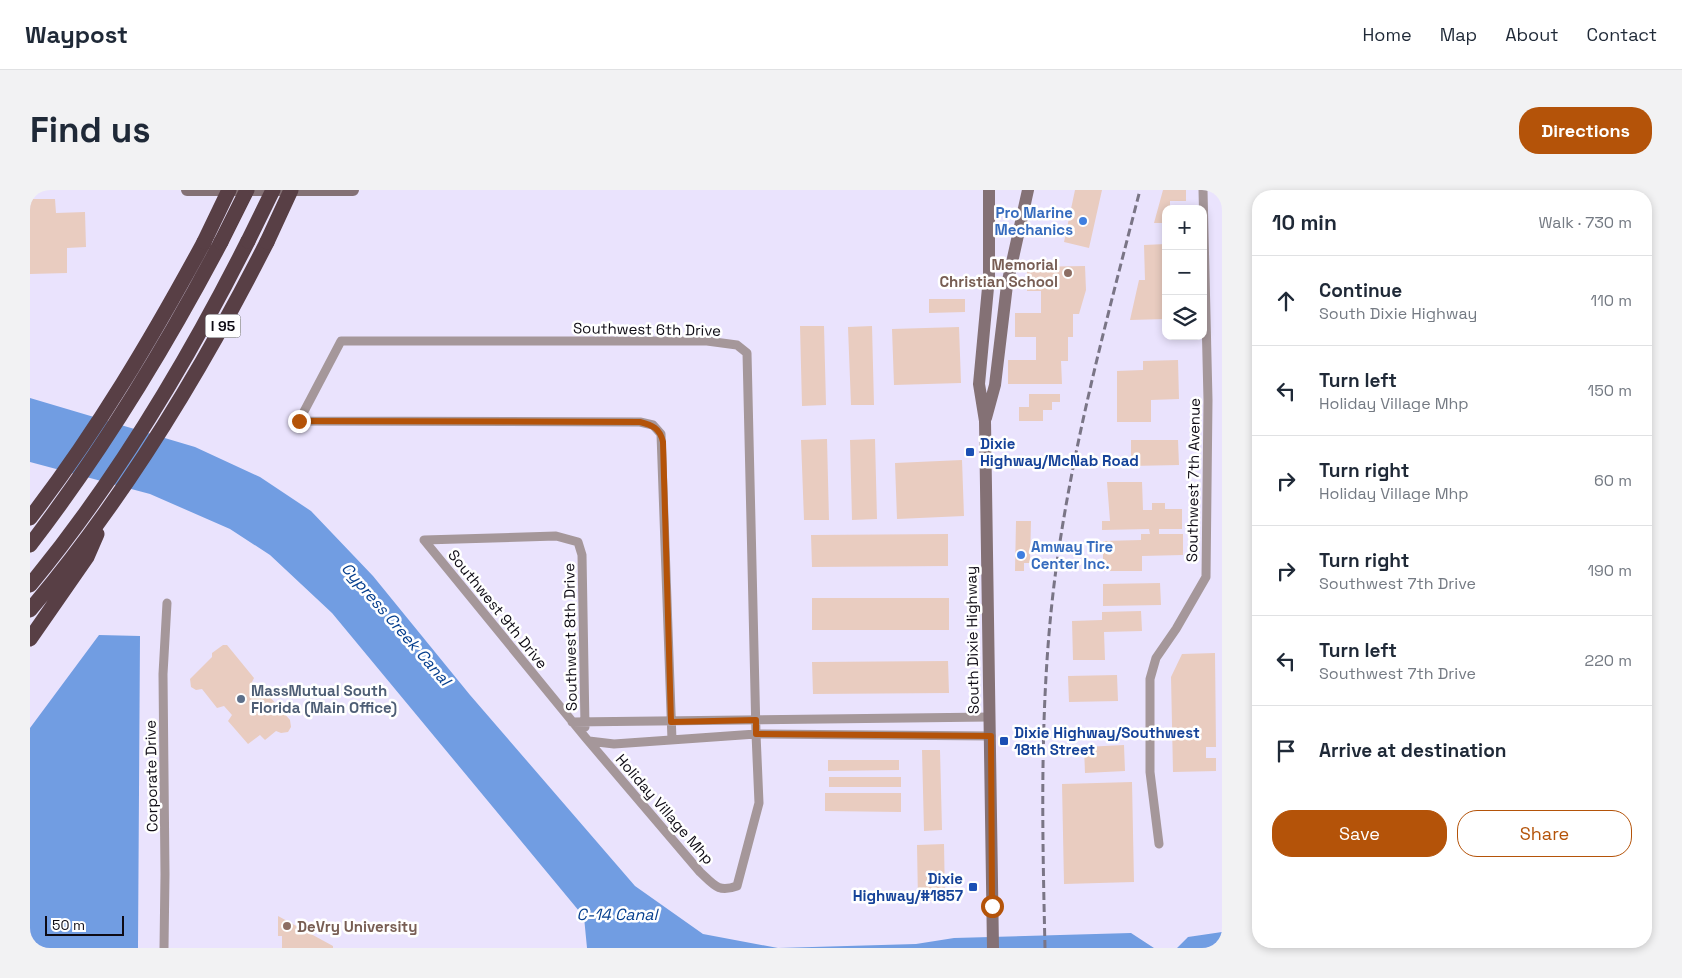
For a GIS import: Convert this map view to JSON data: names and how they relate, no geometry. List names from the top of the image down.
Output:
{
  "streets": {
    "highway": ["I 95"],
    "main road": ["South Dixie Highway"],
    "street": [
      "Southwest 6th Drive",
      "Southwest 7th Avenue",
      "Southwest 9th Drive",
      "Southwest 8th Drive",
      "Corporate Drive",
      "Holiday Village Mhp"
    ]
  },
  "crossings": [
    ["Southwest 6th Drive", "Holiday Village Mhp"],
    ["Southwest 9th Drive", "Southwest 8th Drive"],
    ["Southwest 9th Drive", "Holiday Village Mhp"],
    ["Southwest 8th Drive", "Holiday Village Mhp"],
    ["South Dixie Highway", "Holiday Village Mhp"]
  ],
  "water": ["Cypress Creek Canal", "C-14 Canal"],
  "places": {
    "other": [
      "Pro Marine Mechanics",
      "Memorial Christian School",
      "Amway Tire Center Inc.",
      "MassMutual South Florida (Main Office)",
      "DeVry University"
    ],
    "transit": ["Dixie Highway/McNab Road", "Dixie Highway/Southwest 18th Street", "Dixie Highway/#1857"]
  },
  "scale_bar": "50 m",
  "page": {
    "header": "Waypost",
    "nav": [
      "Home",
      "Map",
      "About",
      "Contact"
    ],
    "buttons": [
      "Directions",
      ["Save", "Share"]
    ],
    "title": "Find us",
    "heading": ["10 min", "Walk · 730 m"],
    "map_buttons": ["+", "−"],
    "list": [
      ["Continue", "South Dixie Highway", "110 m"],
      ["Turn left", "Holiday Village Mhp", "150 m"],
      ["Turn right", "Holiday Village Mhp", "60 m"],
      ["Turn right", "Southwest 7th Drive", "190 m"],
      ["Turn left", "Southwest 7th Drive", "220 m"],
      "Arrive at destination"
    ],
    "scale": "50 m"
  }
}
